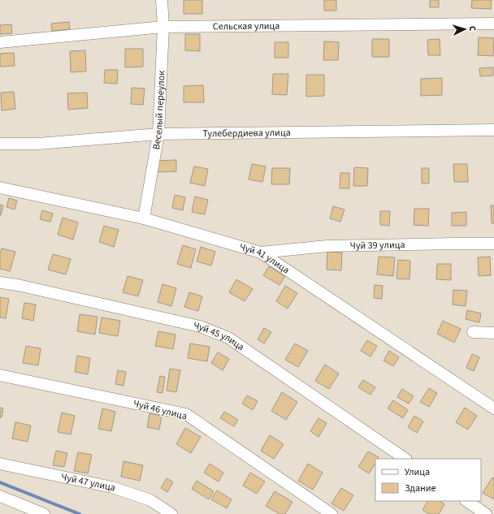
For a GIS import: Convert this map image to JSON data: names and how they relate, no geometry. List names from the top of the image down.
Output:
{
  "streets": {
    "street": [
      "Сельская улица",
      "Веселый переулок",
      "Тулебердиева улица",
      "Чуй 39 улица",
      "Чуй 41 улица",
      "Чуй 45 улица",
      "Чуй 46 улица",
      "Чуй 47 улица"
    ]
  },
  "crossings": [
    ["Сельская улица", "Веселый переулок"],
    ["Веселый переулок", "Тулебердиева улица"],
    ["Веселый переулок", "Чуй 41 улица"],
    ["Чуй 39 улица", "Чуй 41 улица"]
  ],
  "legend": ["Улица", "Здание"],
  "north": "right"
}
